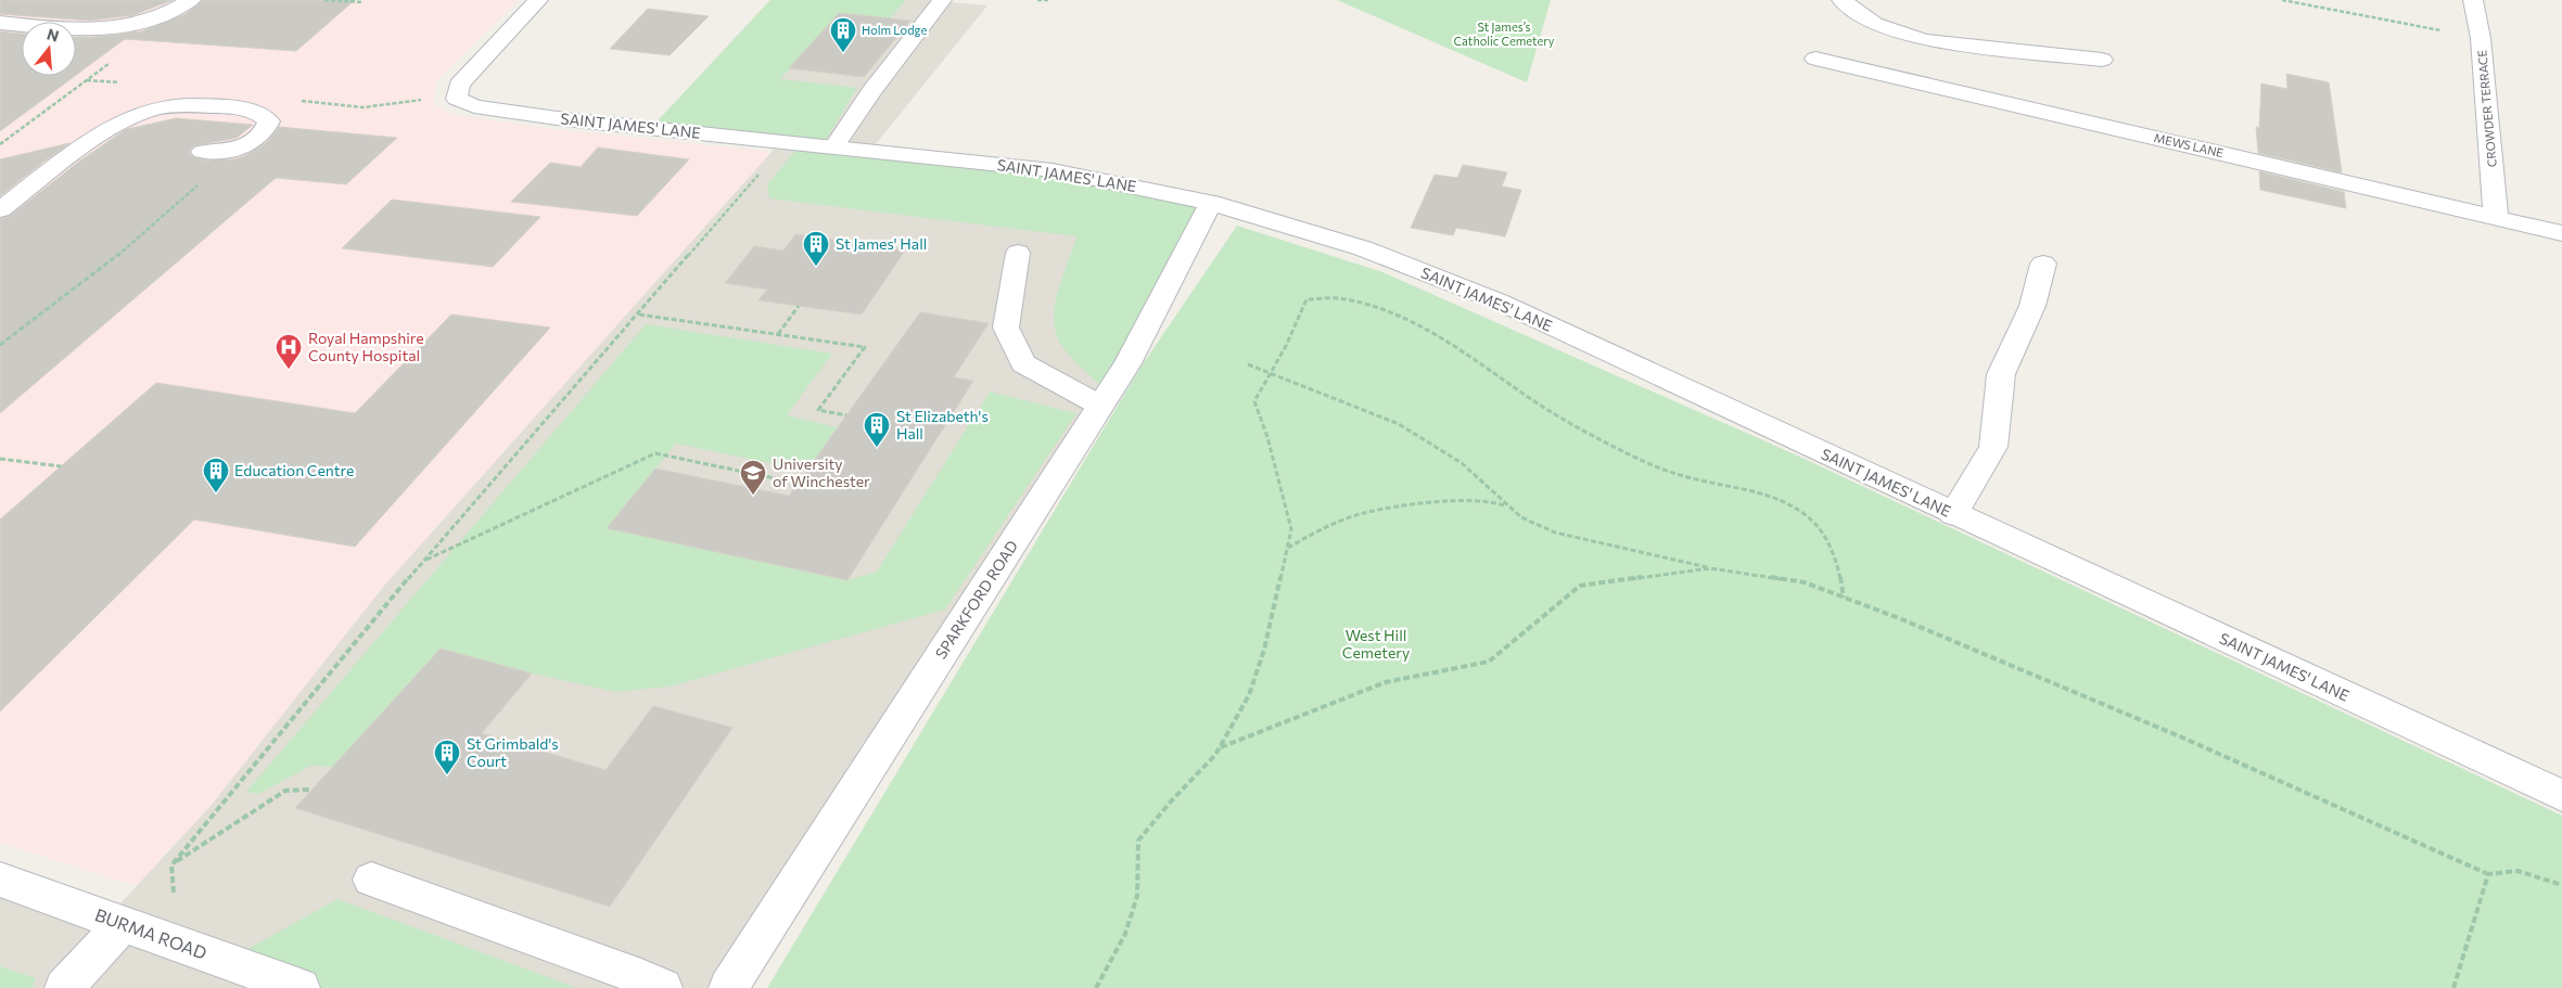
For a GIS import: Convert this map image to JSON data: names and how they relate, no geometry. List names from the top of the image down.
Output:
{
  "streets": {
    "street": [
      "CROWDER TERRACE",
      "SAINT JAMES' LANE",
      "MEWS LANE",
      "SPARKFORD ROAD",
      "BURMA ROAD"
    ]
  },
  "crossings": [
    ["CROWDER TERRACE", "MEWS LANE"],
    ["SAINT JAMES' LANE", "SPARKFORD ROAD"]
  ],
  "parks": ["St James’s Catholic Cemetery", "West Hill Cemetery"],
  "places": {
    "building": [
      "Holm Lodge",
      "St James' Hall",
      "St Elizabeth's Hall",
      "Education Centre",
      "St Grimbald's Court"
    ],
    "hospital": ["Royal Hampshire County Hospital"],
    "school or university": ["University of Winchester"]
  },
  "north": "top"
}
